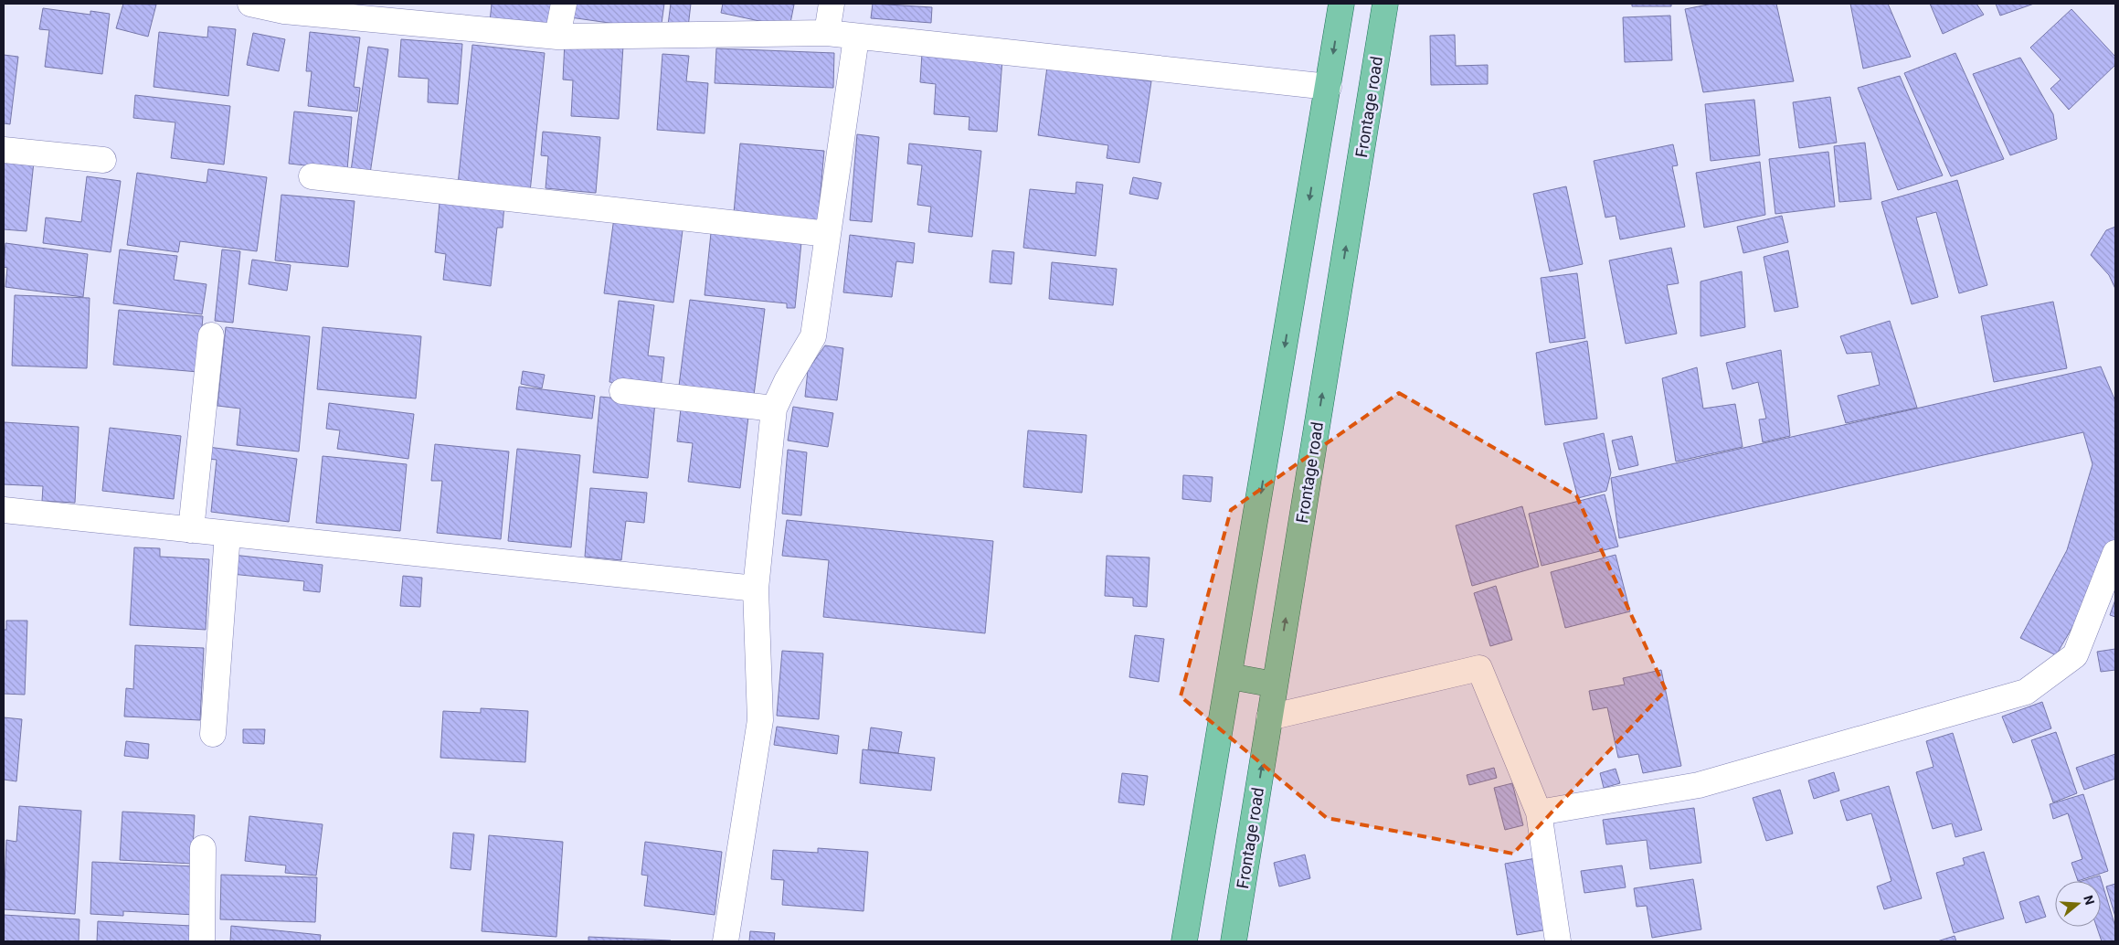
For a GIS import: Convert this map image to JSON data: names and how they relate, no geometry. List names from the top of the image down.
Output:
{
  "streets": {
    "main road": ["Frontage road"]
  },
  "north": "right"
}
